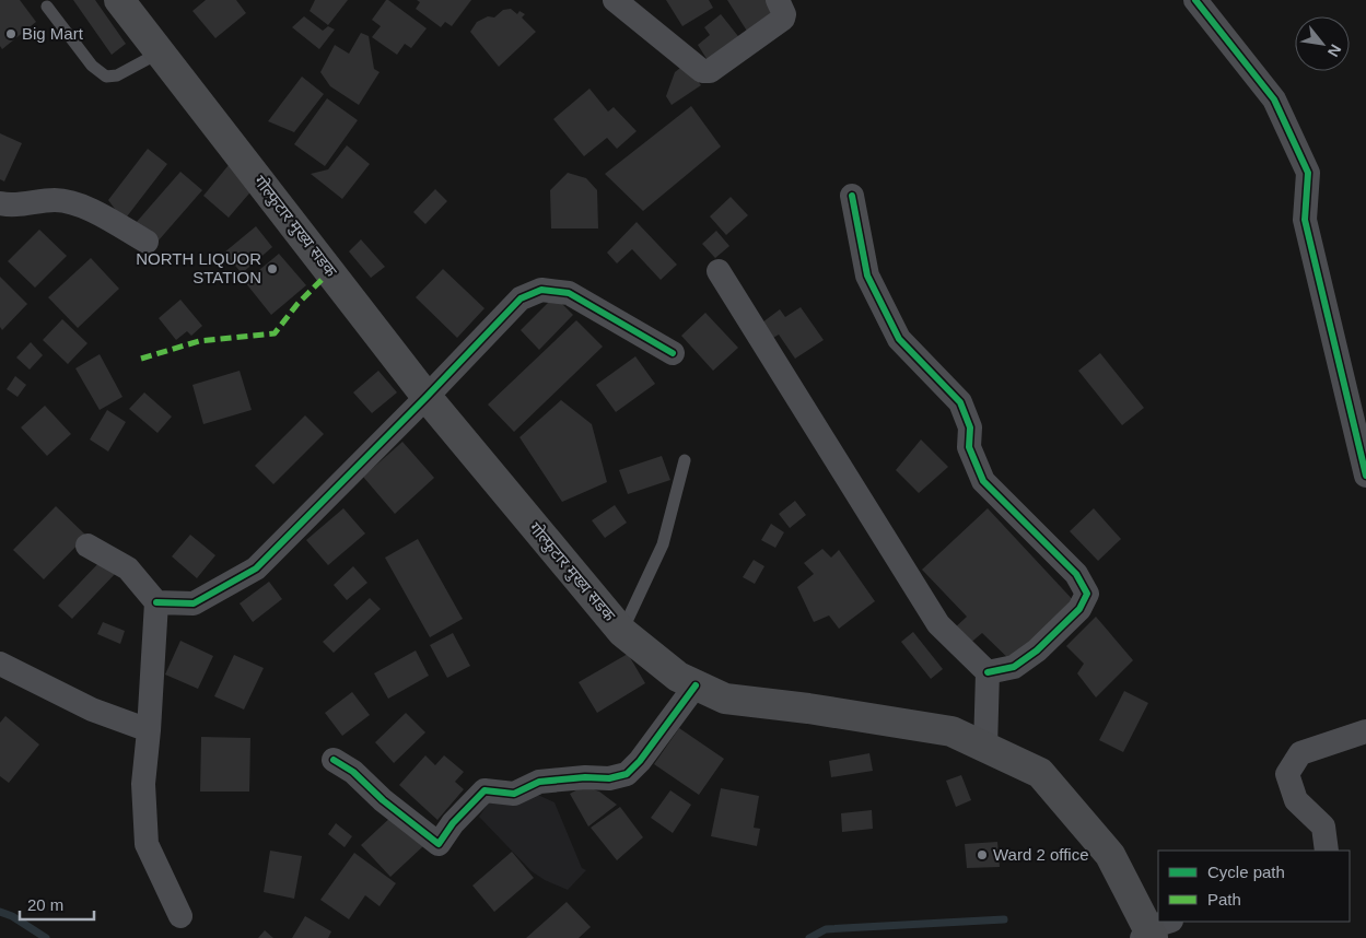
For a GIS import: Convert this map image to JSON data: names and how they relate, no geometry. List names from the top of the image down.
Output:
{
  "streets": {
    "main road": ["गोल्फुटार मुख्य सडक"]
  },
  "places": ["Big Mart", "NORTH LIQUOR STATION", "Ward 2 office"],
  "legend": ["Cycle path", "Path"],
  "scale_bar": "20 m",
  "north": "bottom right"
}
